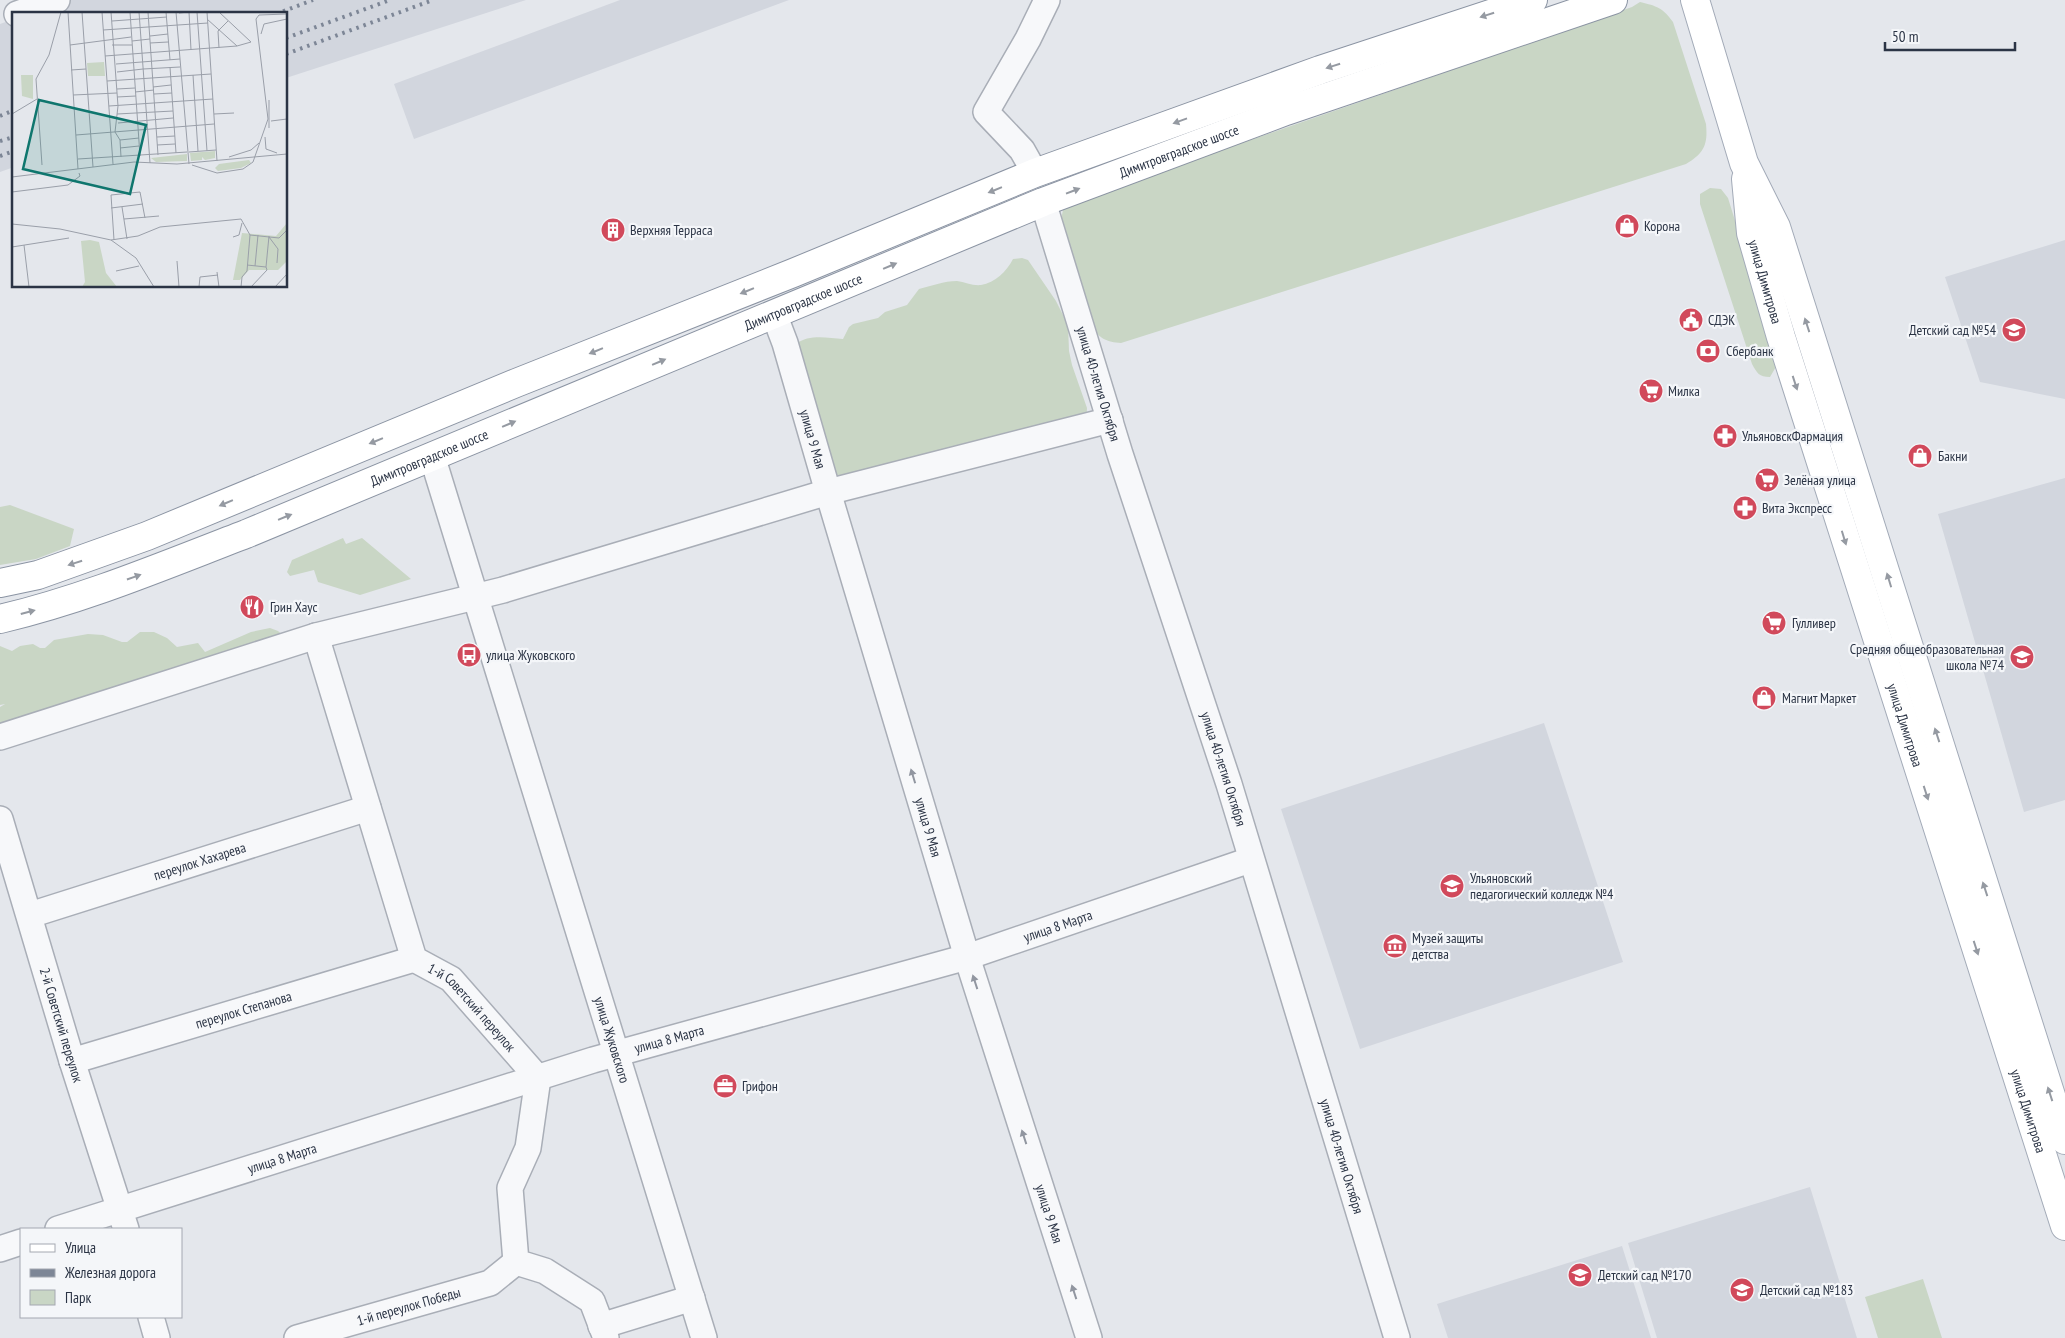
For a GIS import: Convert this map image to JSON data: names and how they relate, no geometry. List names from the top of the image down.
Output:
{
  "streets": {
    "main road": ["Димитровградское шоссе", "улица Димитрова"],
    "street": [
      "улица 40-летия Октября",
      "улица 9 Мая",
      "переулок Хахарева",
      "улица 8 Марта",
      "1-й Советский переулок",
      "переулок Степанова",
      "2-й Советский переулок",
      "улица Жуковского",
      "1-й переулок Победы"
    ]
  },
  "crossings": [
    ["Димитровградское шоссе", "улица 40-летия Октября"],
    ["Димитровградское шоссе", "улица 9 Мая"],
    ["Димитровградское шоссе", "улица Жуковского"],
    ["улица 40-летия Октября", "улица 8 Марта"],
    ["улица 9 Мая", "улица 8 Марта"],
    ["переулок Хахарева", "1-й Советский переулок"],
    ["переулок Хахарева", "2-й Советский переулок"],
    ["улица 8 Марта", "1-й Советский переулок"],
    ["улица 8 Марта", "2-й Советский переулок"],
    ["улица 8 Марта", "улица Жуковского"],
    ["1-й Советский переулок", "переулок Степанова"],
    ["переулок Степанова", "2-й Советский переулок"]
  ],
  "one_way": ["улица 9 Мая"],
  "places": {
    "shop": ["Корона", "Бакни", "Магнит Маркет"],
    "building": ["Верхняя Терраса"],
    "public building": ["СДЭК"],
    "school or university": [
      "Детский сад №54",
      "Средняя общеобразовательная школа №74",
      "Ульяновский педагогический колледж №4",
      "Детский сад №170",
      "Детский сад №183"
    ],
    "bank": ["Сбербанк"],
    "supermarket": ["Милка", "Зелёная улица", "Гулливер"],
    "pharmacy": ["УльяновскФармация", "Вита Экспресс"],
    "restaurant": ["Грин Хаус"],
    "bus stop": ["улица Жуковского"],
    "museum": ["Музей защиты детства"],
    "office": ["Грифон"]
  },
  "legend": ["Улица", "Железная дорога", "Парк"],
  "scale_bar": "50 m"
}
